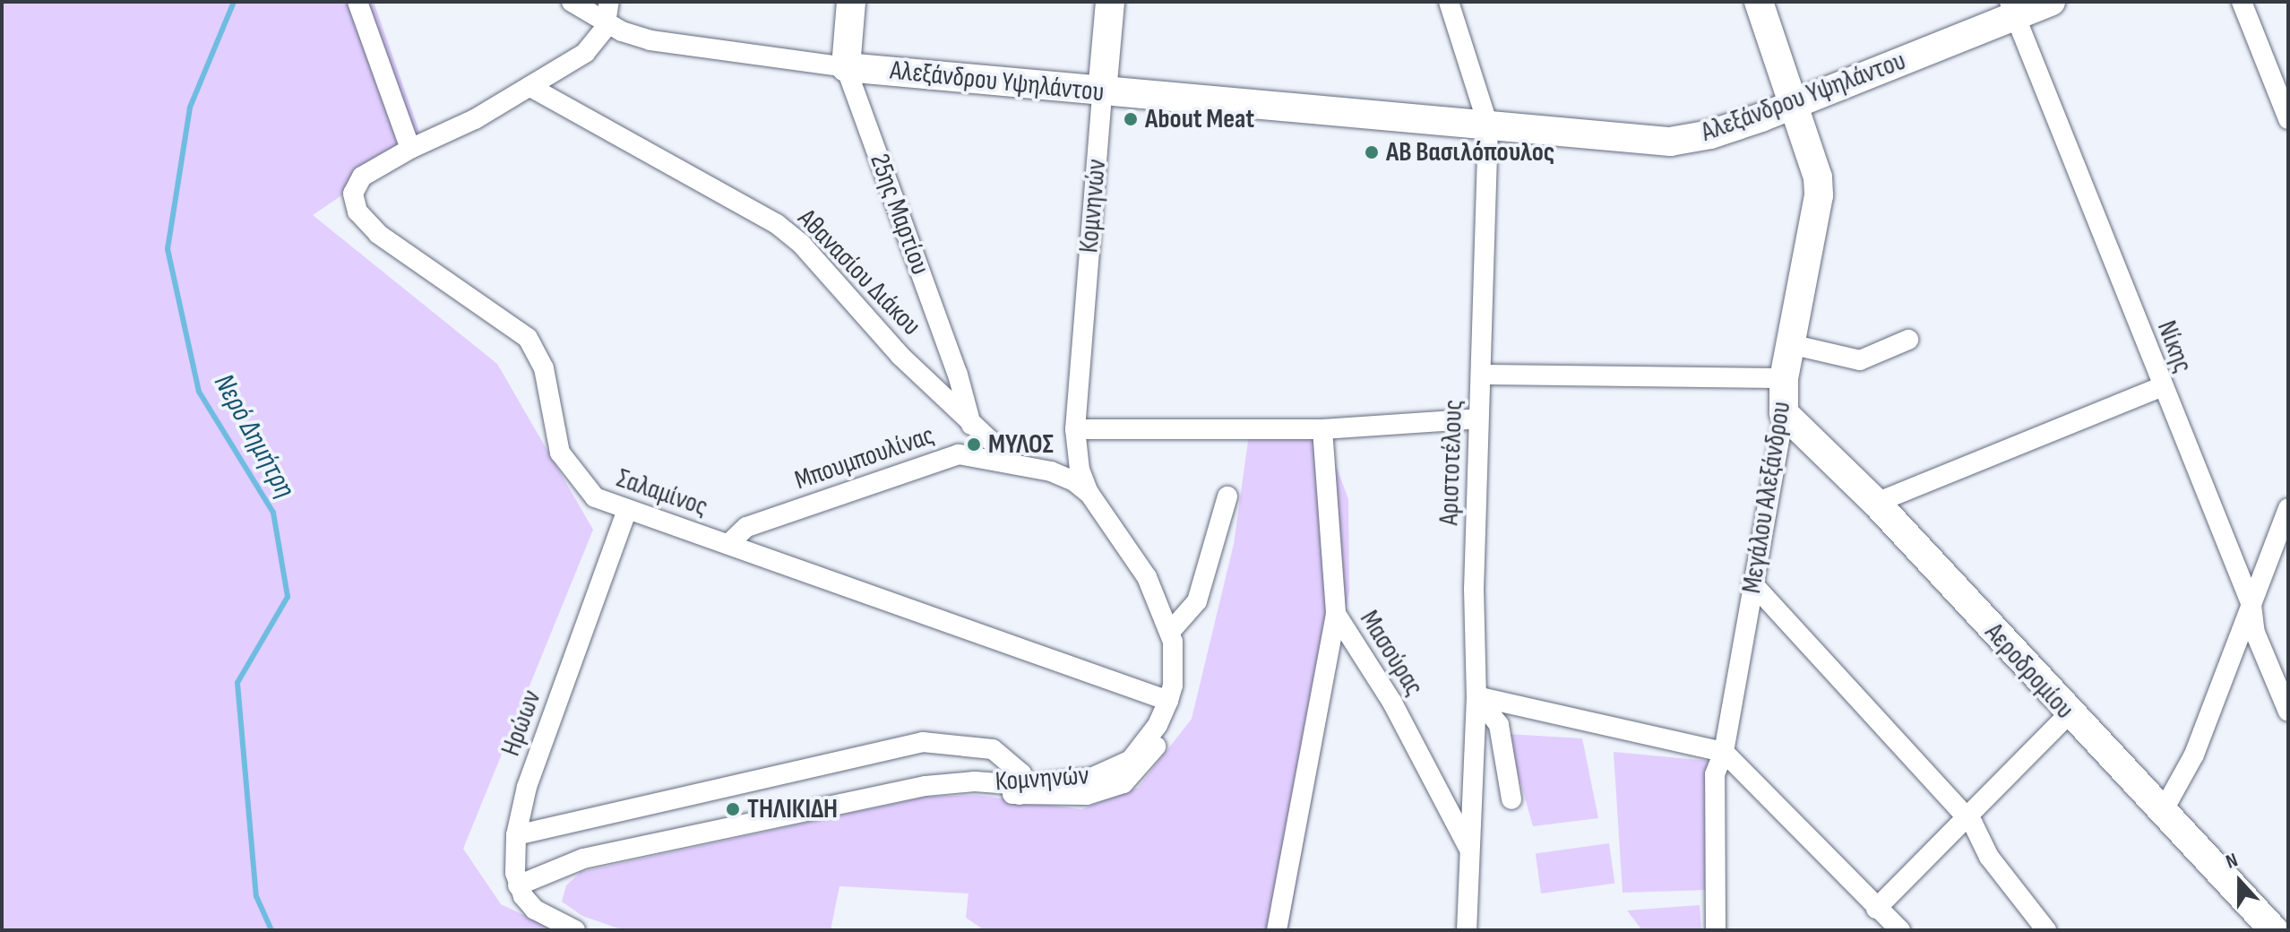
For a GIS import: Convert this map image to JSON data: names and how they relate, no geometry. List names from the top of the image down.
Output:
{
  "streets": {
    "street": [
      "Αλεξάνδρου Υψηλάντου",
      "Κομνηνών",
      "25ης Μαρτίου",
      "Αθανασίου Διάκου",
      "Νίκης",
      "Μπουμπουλίνας",
      "Αριστοτέλους",
      "Σαλαμίνος",
      "Μεγάλου Αλεξάνδρου",
      "Μασούρας",
      "Αεροδρομίου",
      "Ηρώων"
    ]
  },
  "crossings": [
    ["Αλεξάνδρου Υψηλάντου", "Κομνηνών"],
    ["Αλεξάνδρου Υψηλάντου", "25ης Μαρτίου"],
    ["Αλεξάνδρου Υψηλάντου", "Νίκης"],
    ["Αλεξάνδρου Υψηλάντου", "Αριστοτέλους"],
    ["Αλεξάνδρου Υψηλάντου", "Σαλαμίνος"],
    ["Αλεξάνδρου Υψηλάντου", "Μεγάλου Αλεξάνδρου"],
    ["Κομνηνών", "Μπουμπουλίνας"],
    ["Κομνηνών", "Σαλαμίνος"],
    ["Κομνηνών", "Ηρώων"],
    ["25ης Μαρτίου", "Αθανασίου Διάκου"],
    ["Αθανασίου Διάκου", "Μπουμπουλίνας"],
    ["Αθανασίου Διάκου", "Σαλαμίνος"],
    ["Μπουμπουλίνας", "Σαλαμίνος"],
    ["Αριστοτέλους", "Μασούρας"],
    ["Σαλαμίνος", "Ηρώων"],
    ["Μεγάλου Αλεξάνδρου", "Αεροδρομίου"]
  ],
  "water": ["Νερό Δημήτρη"],
  "places": [
    "About Meat",
    "ΑΒ Βασιλόπουλος",
    "ΜΥΛΟΣ",
    "ΤΗΛΙΚΙΔΗ"
  ],
  "north": "top"
}
